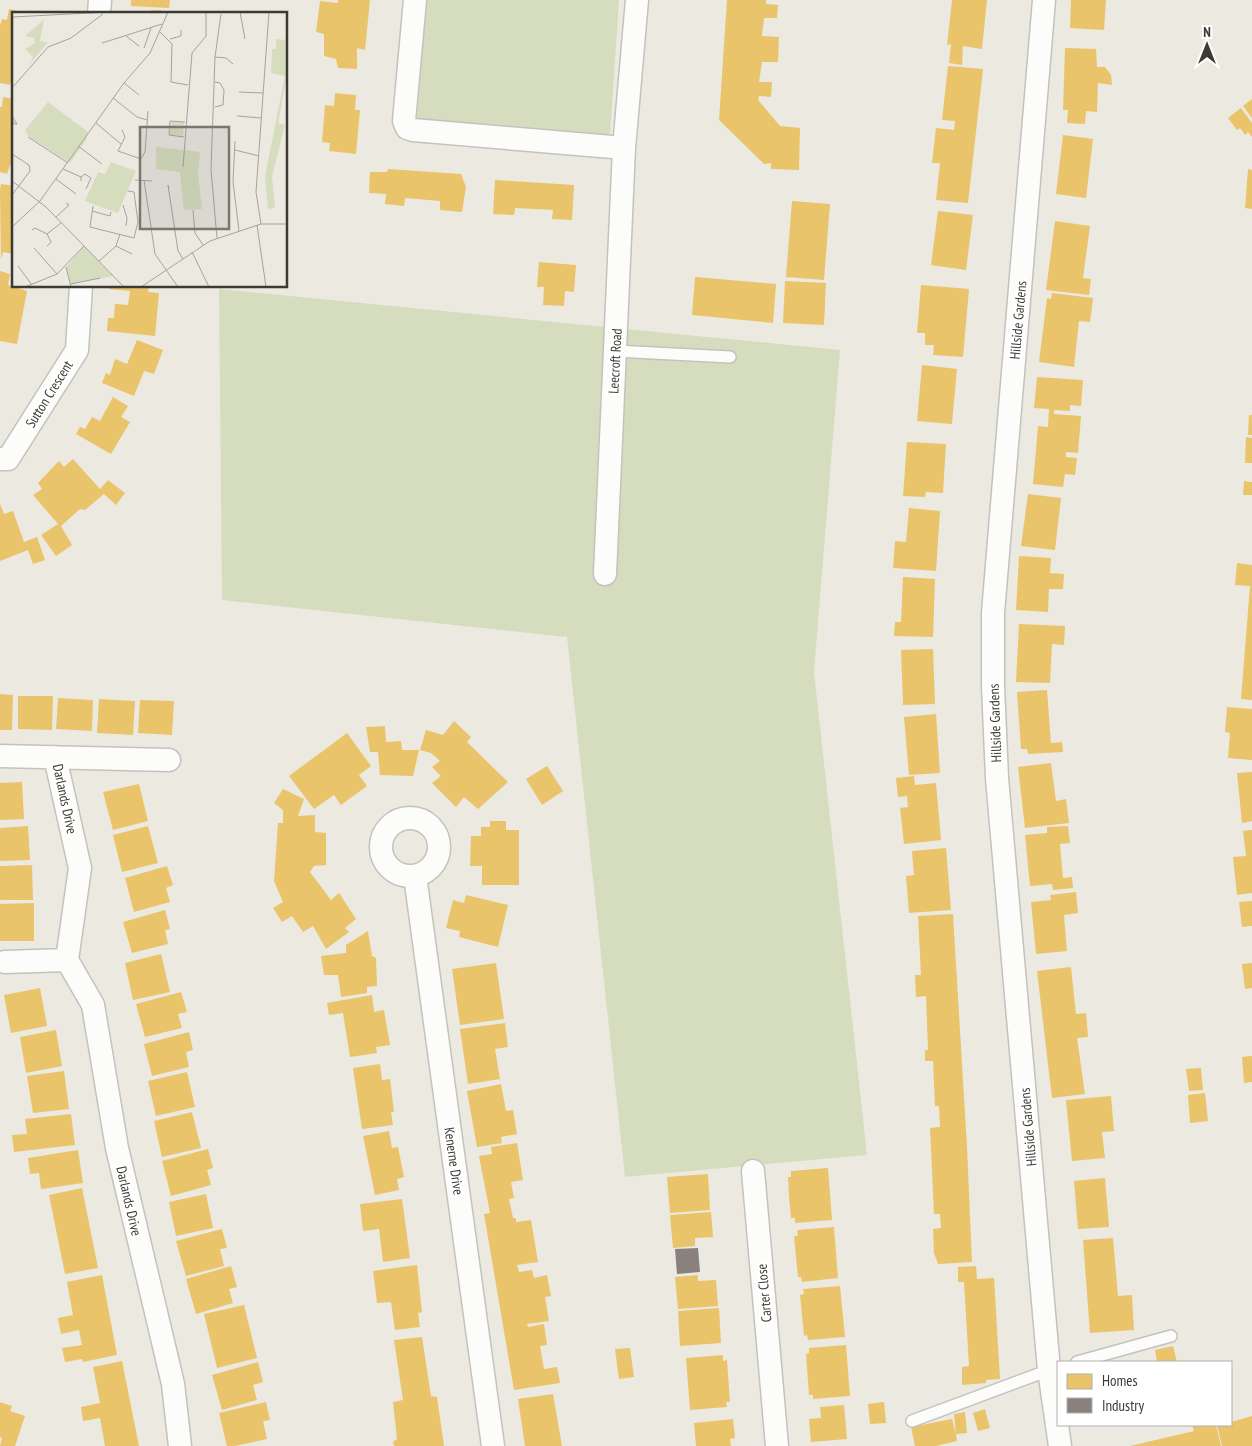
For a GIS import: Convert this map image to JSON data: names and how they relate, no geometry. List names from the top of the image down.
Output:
{
  "streets": {
    "street": [
      "Hillside Gardens",
      "Leecroft Road",
      "Sutton Crescent",
      "Darlands Drive",
      "Kenerne Drive",
      "Carter Close"
    ]
  },
  "legend": ["Homes", "Industry"],
  "north": "top"
}
